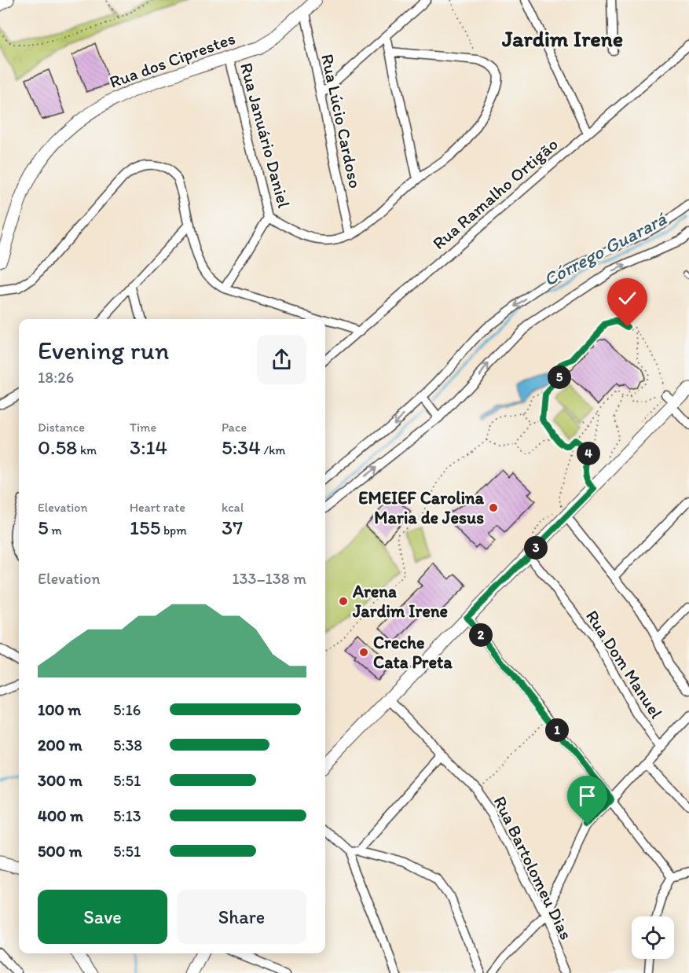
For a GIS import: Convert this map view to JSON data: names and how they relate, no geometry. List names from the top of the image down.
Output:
{
  "streets": {
    "street": [
      "Rua dos Ciprestes",
      "Rua Lúcio Cardoso",
      "Rua Januário Daniel",
      "Rua Ramalho Ortigão",
      "Rua Dom Manuel",
      "Rua Bartolomeu Dias"
    ]
  },
  "crossings": [
    ["Rua dos Ciprestes", "Rua Lúcio Cardoso"],
    ["Rua dos Ciprestes", "Rua Januário Daniel"],
    ["Rua Lúcio Cardoso", "Rua Januário Daniel"]
  ],
  "districts": ["Jardim Irene"],
  "water": ["Córrego Guarará"],
  "places": ["EMEIEF Carolina Maria de Jesus", "Arena Jardim Irene", "Creche Cata Preta"],
  "page": {
    "heading": ["Evening run", "18:26"],
    "pins": [
      "5",
      "4",
      "3",
      "2",
      "1"
    ],
    "stats": [
      ["Distance", "0.58 km"],
      ["Time", "3:14"],
      ["Pace", "5:34 /km"],
      ["Elevation", "5 m"],
      ["Heart rate", "155 bpm"],
      ["kcal", "37"]
    ],
    "chart": ["Elevation", "133–138 m"],
    "list": [
      {
        "name": "100 m",
        "note": "5:16"
      },
      {
        "name": "200 m",
        "note": "5:38"
      },
      {
        "name": "300 m",
        "note": "5:51"
      },
      {
        "name": "400 m",
        "note": "5:13"
      },
      {
        "name": "500 m",
        "note": "5:51"
      }
    ],
    "buttons": ["Save", "Share"]
  }
}
